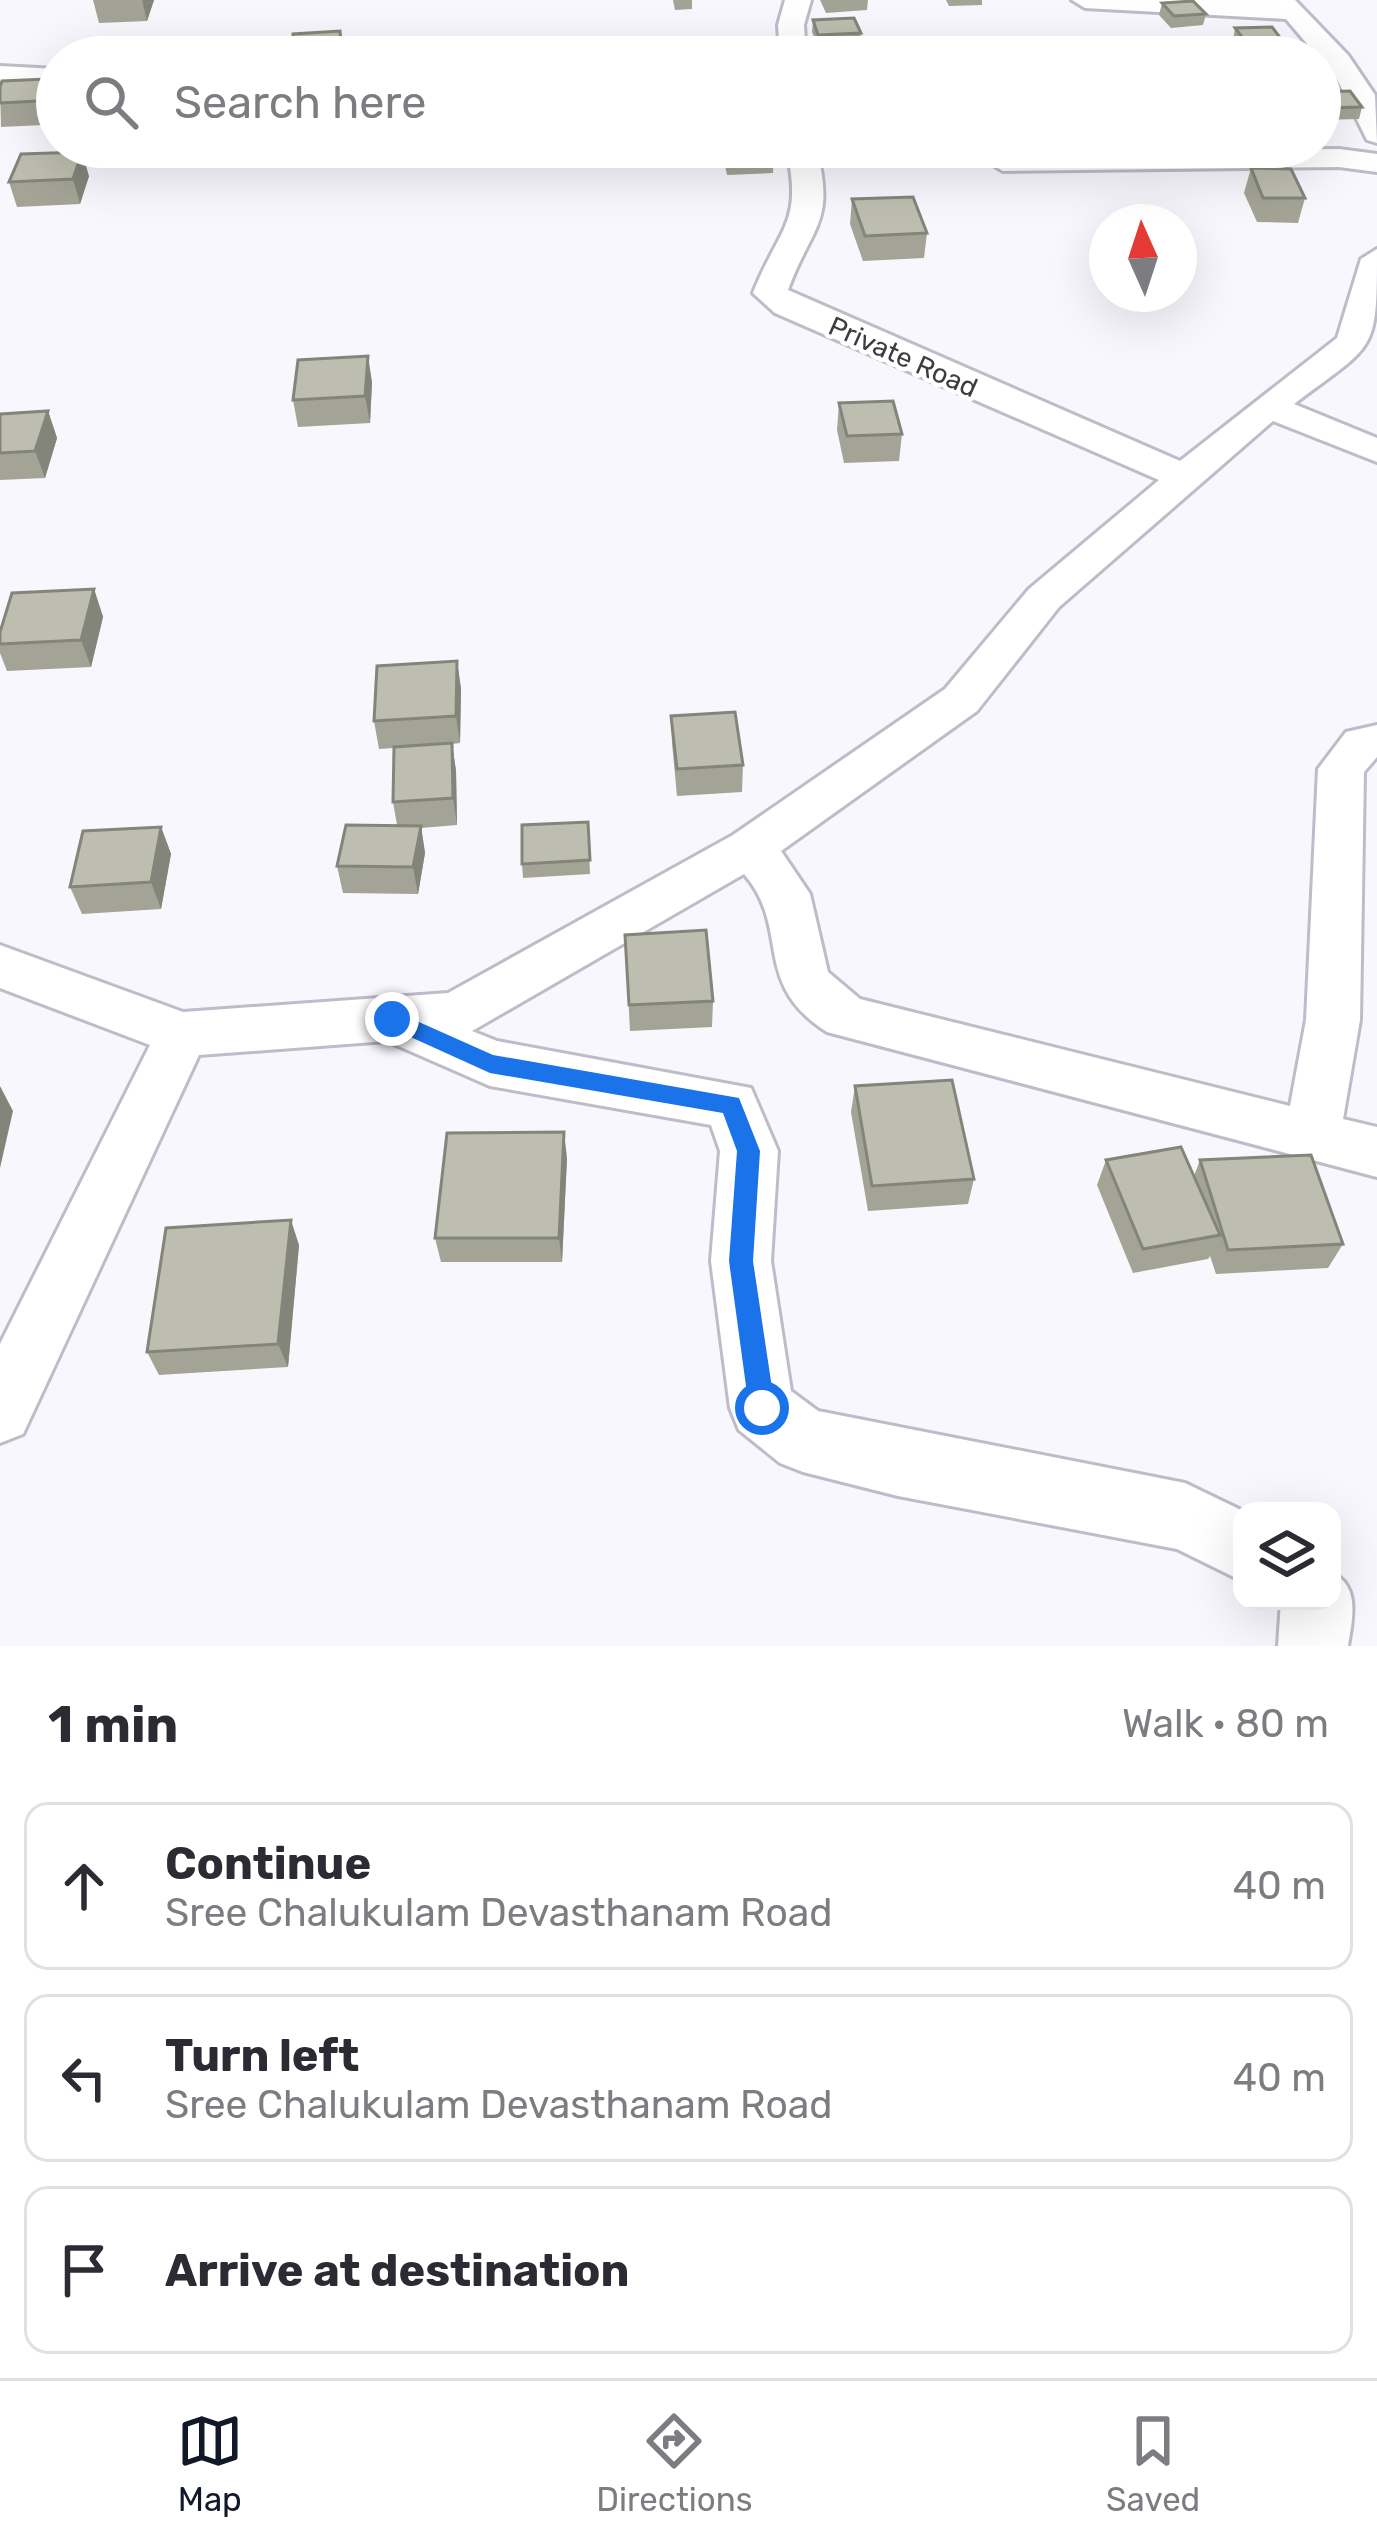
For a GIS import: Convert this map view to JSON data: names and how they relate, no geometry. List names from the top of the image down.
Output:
{
  "streets": {
    "street": ["Private Road"]
  },
  "north": "top",
  "page": {
    "search": "Search here",
    "heading": ["1 min", "Walk · 80 m"],
    "list": [
      ["Continue", "Sree Chalukulam Devasthanam Road", "40 m"],
      ["Turn left", "Sree Chalukulam Devasthanam Road", "40 m"],
      "Arrive at destination"
    ],
    "nav": ["Map", "Directions", "Saved"]
  }
}
